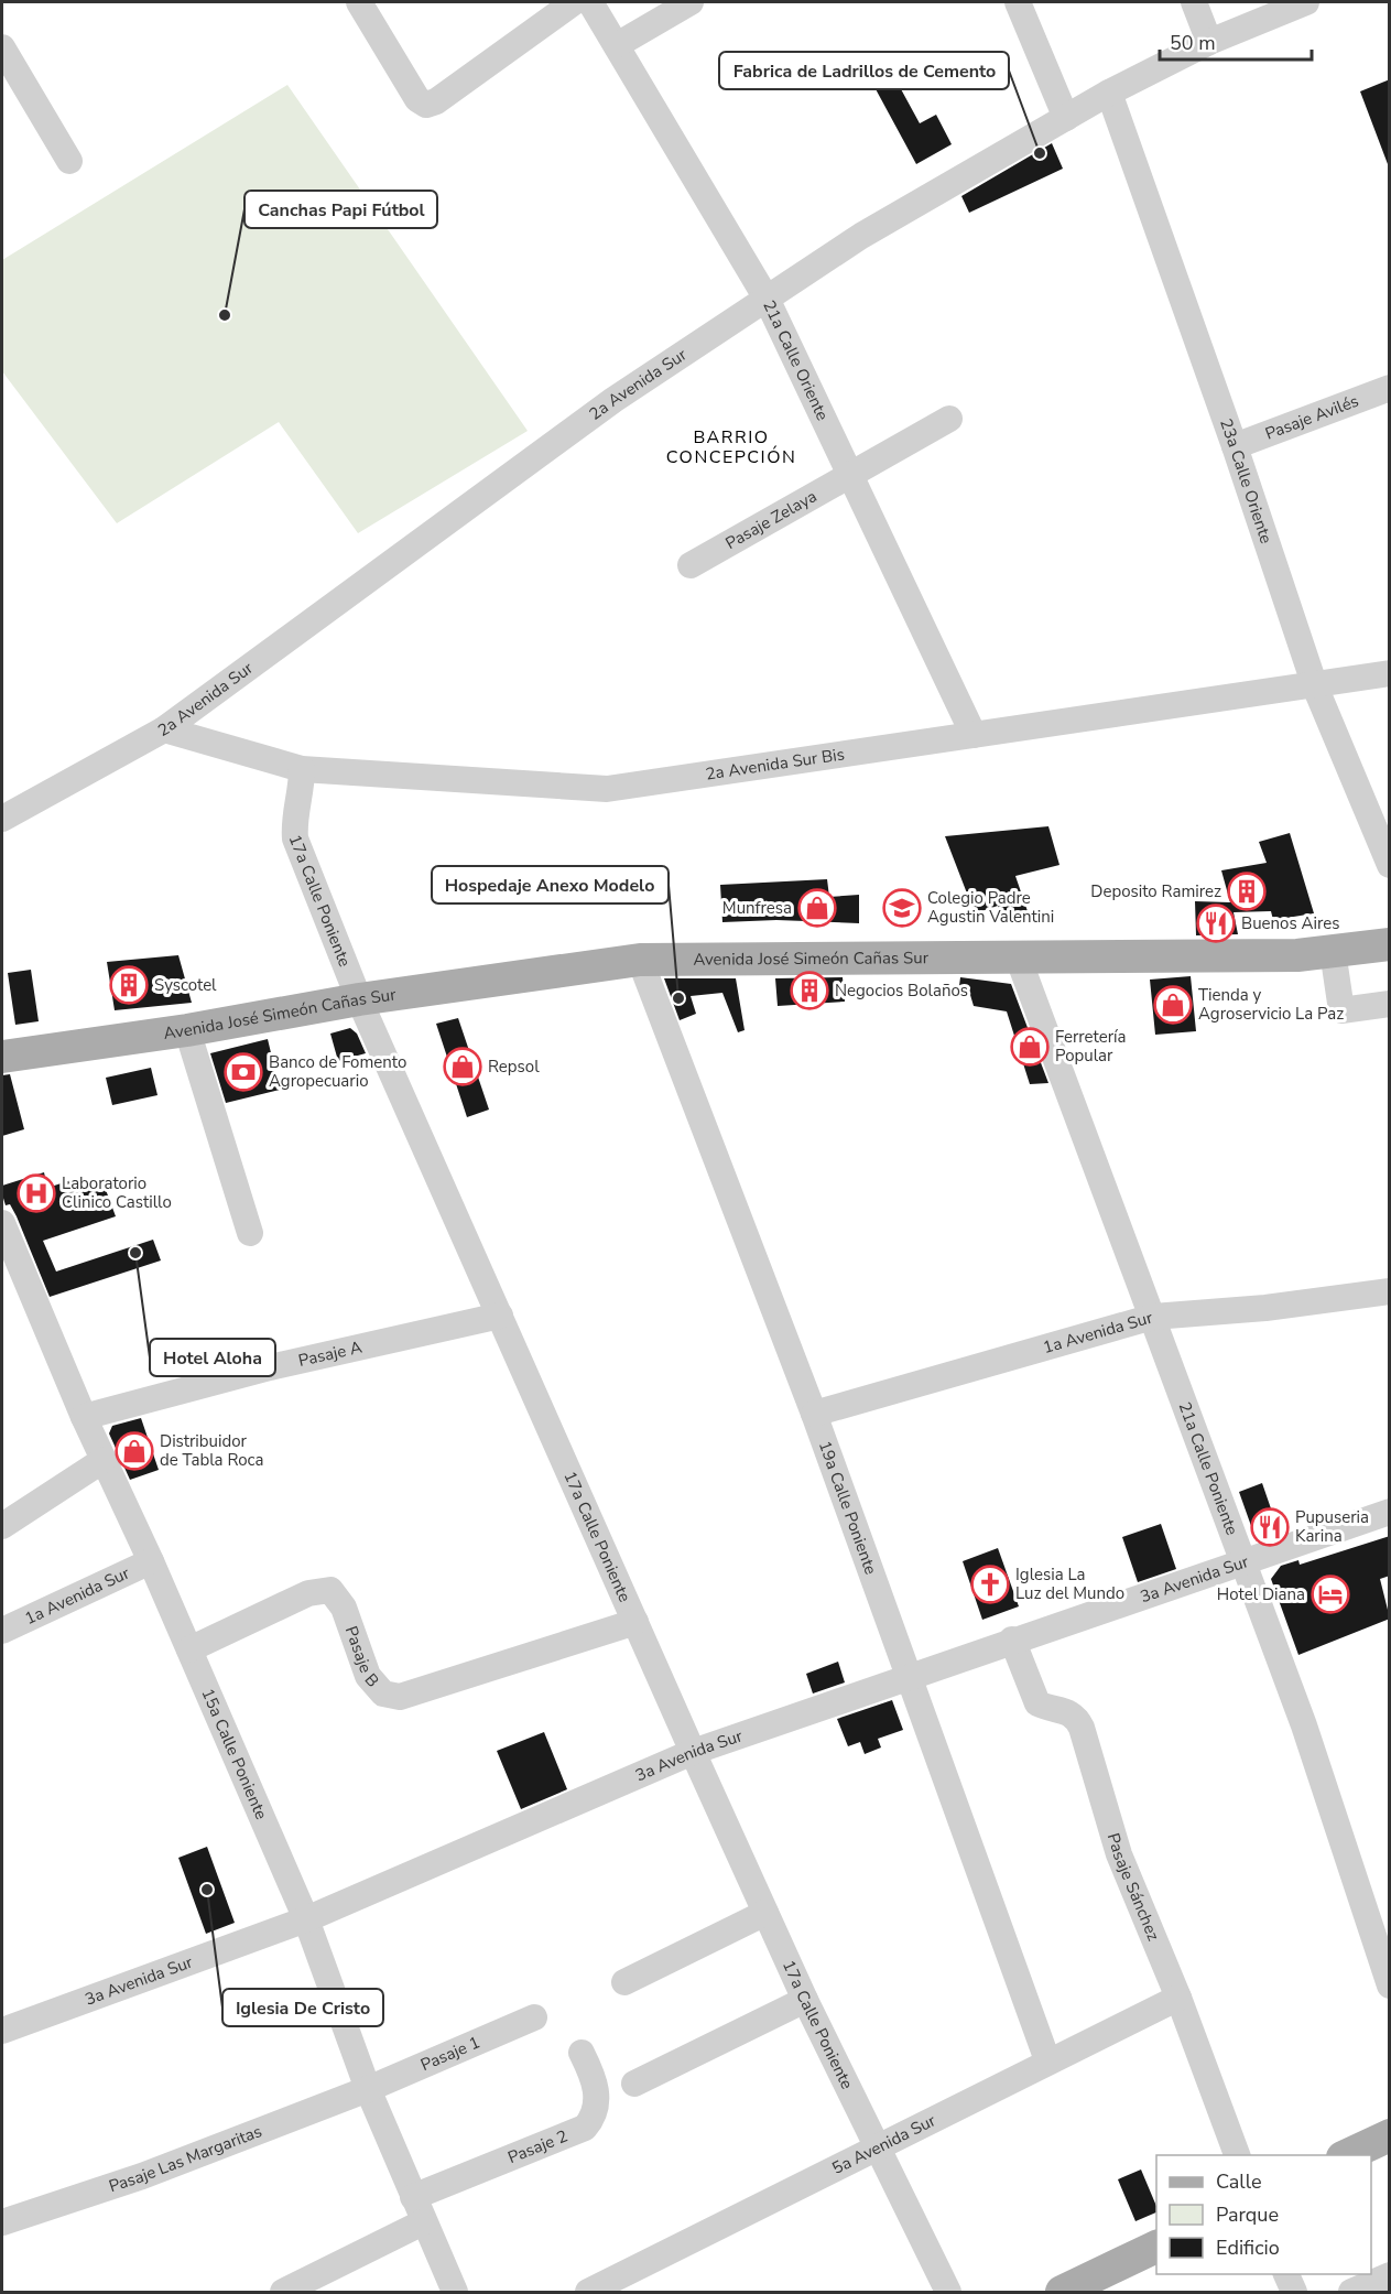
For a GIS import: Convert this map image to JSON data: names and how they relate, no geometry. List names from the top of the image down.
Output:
{
  "streets": {
    "main road": ["Avenida José Simeón Cañas Sur"],
    "street": [
      "21a Calle Oriente",
      "2a Avenida Sur",
      "Pasaje Avilés",
      "23a Calle Oriente",
      "Pasaje Zelaya",
      "2a Avenida Sur Bis",
      "17a Calle Poniente",
      "1a Avenida Sur",
      "Pasaje A",
      "21a Calle Poniente",
      "19a Calle Poniente",
      "3a Avenida Sur",
      "Pasaje B",
      "15a Calle Poniente",
      "Pasaje Sánchez",
      "Pasaje 1",
      "5a Avenida Sur",
      "Pasaje 2",
      "Pasaje Las Margaritas"
    ]
  },
  "crossings": [
    ["21a Calle Oriente", "2a Avenida Sur"],
    ["21a Calle Oriente", "Pasaje Zelaya"],
    ["21a Calle Oriente", "2a Avenida Sur Bis"],
    ["2a Avenida Sur", "23a Calle Oriente"],
    ["2a Avenida Sur", "2a Avenida Sur Bis"],
    ["Pasaje Avilés", "23a Calle Oriente"],
    ["23a Calle Oriente", "2a Avenida Sur Bis"],
    ["2a Avenida Sur Bis", "17a Calle Poniente"],
    ["17a Calle Poniente", "Avenida José Simeón Cañas Sur"],
    ["17a Calle Poniente", "Pasaje A"],
    ["17a Calle Poniente", "3a Avenida Sur"],
    ["17a Calle Poniente", "Pasaje B"],
    ["17a Calle Poniente", "5a Avenida Sur"],
    ["Avenida José Simeón Cañas Sur", "21a Calle Poniente"],
    ["Avenida José Simeón Cañas Sur", "19a Calle Poniente"],
    ["1a Avenida Sur", "21a Calle Poniente"],
    ["1a Avenida Sur", "19a Calle Poniente"],
    ["1a Avenida Sur", "15a Calle Poniente"],
    ["Pasaje A", "15a Calle Poniente"],
    ["21a Calle Poniente", "3a Avenida Sur"],
    ["19a Calle Poniente", "3a Avenida Sur"],
    ["19a Calle Poniente", "5a Avenida Sur"],
    ["3a Avenida Sur", "15a Calle Poniente"],
    ["3a Avenida Sur", "Pasaje Sánchez"],
    ["Pasaje B", "15a Calle Poniente"],
    ["15a Calle Poniente", "Pasaje 1"],
    ["15a Calle Poniente", "Pasaje 2"],
    ["15a Calle Poniente", "Pasaje Las Margaritas"],
    ["Pasaje Sánchez", "5a Avenida Sur"],
    ["Pasaje 1", "Pasaje Las Margaritas"]
  ],
  "districts": ["BARRIO CONCEPCIÓN"],
  "places": {
    "other": [
      "Fabrica de Ladrillos de Cemento",
      "Canchas Papi Fútbol",
      "Hospedaje Anexo Modelo",
      "Hotel Aloha",
      "Iglesia De Cristo"
    ],
    "building": ["Deposito Ramirez", "Syscotel", "Negocios Bolaños"],
    "shop": [
      "Munfresa",
      "Tienda y Agroservicio La Paz",
      "Ferretería Popular",
      "Repsol",
      "Distribuidor de Tabla Roca"
    ],
    "school or university": ["Colegio Padre Agustin Valentini"],
    "restaurant": ["Buenos Aires", "Pupuseria Karina"],
    "bank": ["Banco de Fomento Agropecuario"],
    "hospital": ["Laboratorio Clinico Castillo"],
    "church": ["Iglesia La Luz del Mundo"],
    "hotel": ["Hotel Diana"]
  },
  "legend": ["Calle", "Parque", "Edificio"],
  "scale_bar": "50 m"
}
